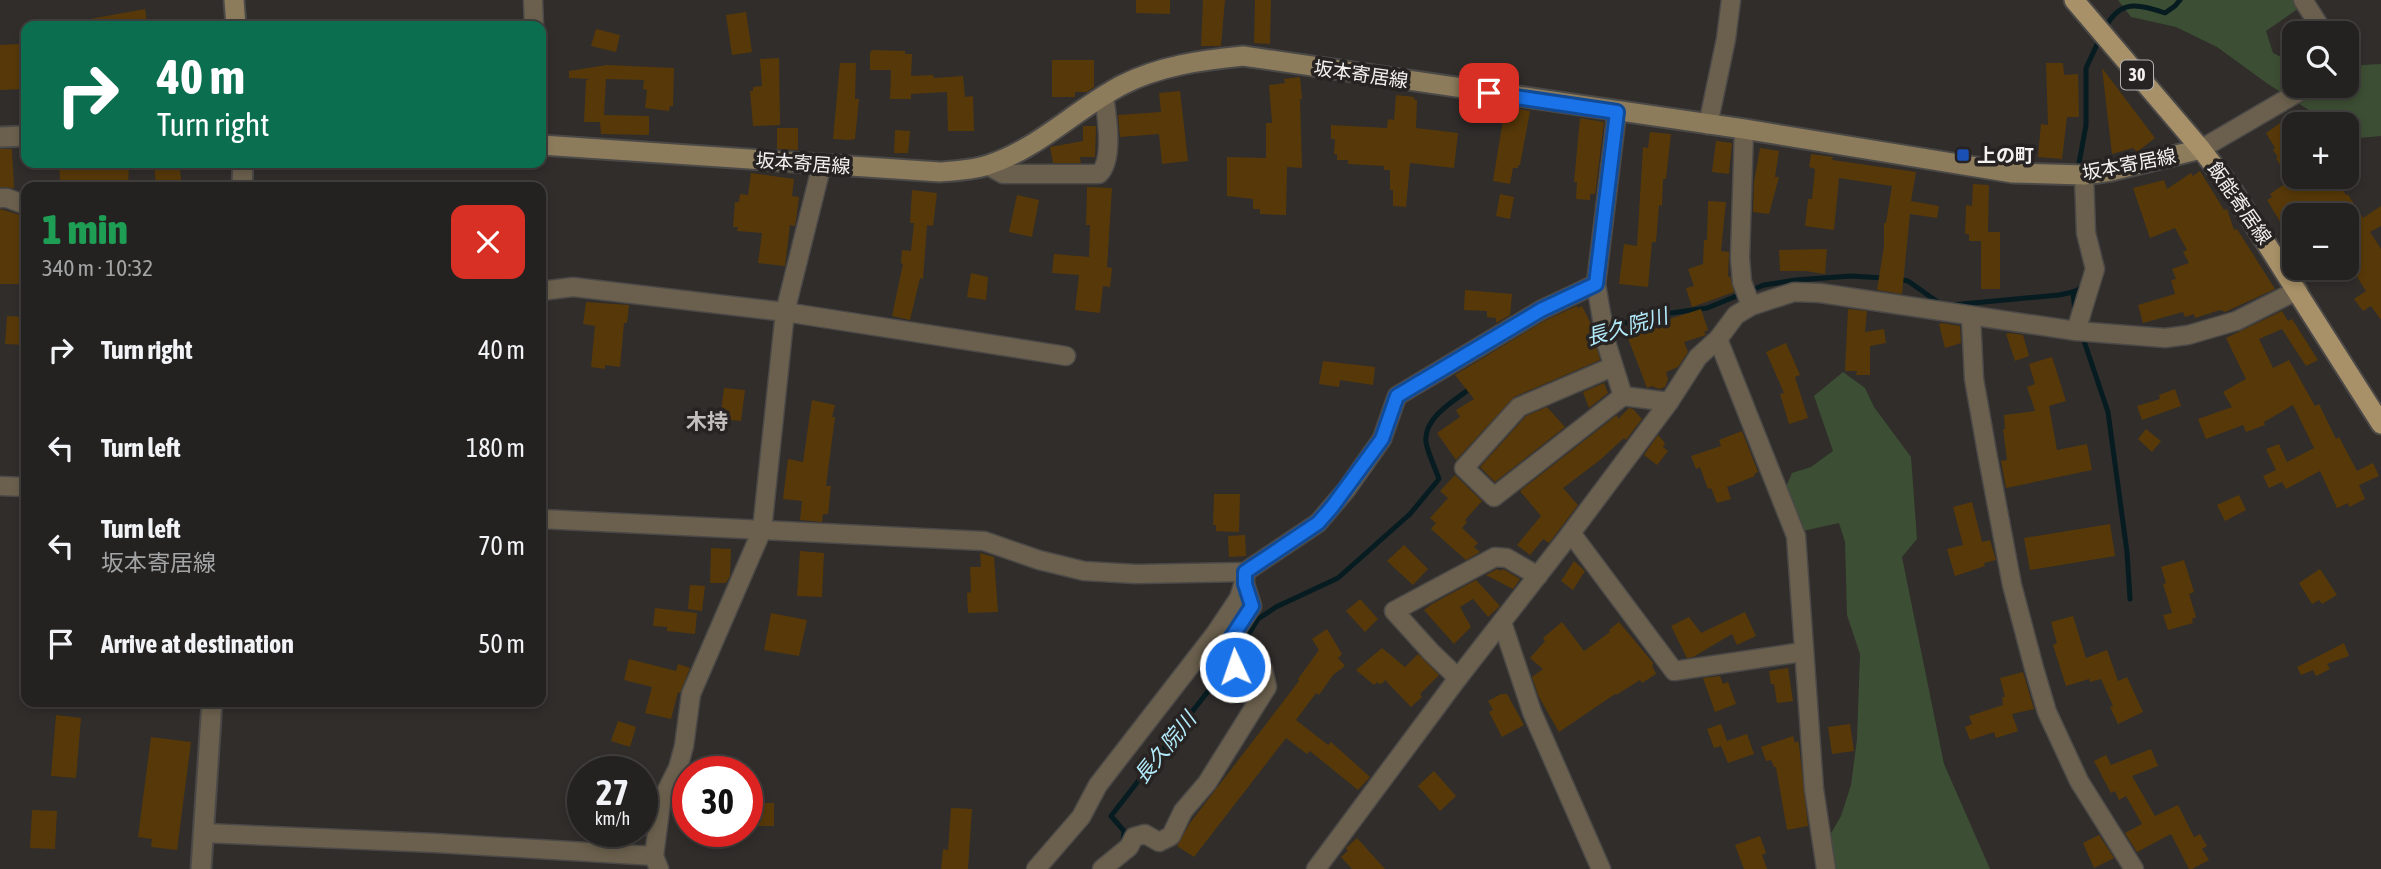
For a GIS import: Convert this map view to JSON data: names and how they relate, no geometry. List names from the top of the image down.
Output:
{
  "streets": {
    "main road": ["坂本寄居線", "30", "飯能寄居線"]
  },
  "crossings": [
    ["坂本寄居線", "飯能寄居線"]
  ],
  "districts": ["木持"],
  "water": ["長久院川"],
  "places": {
    "transit": ["上の町"]
  },
  "page": {
    "map_buttons": ["+", "−"],
    "turn": ["40 m", "Turn right"],
    "heading": ["1 min", "340 m · 10:32"],
    "list": [
      {
        "name": "Turn right",
        "value": "40 m"
      },
      {
        "name": "Turn left",
        "value": "180 m"
      },
      {
        "name": "Turn left",
        "note": "坂本寄居線",
        "value": "70 m"
      },
      {
        "name": "Arrive at destination",
        "value": "50 m"
      }
    ],
    "speed": "27 km/h",
    "limit": "30"
  }
}
